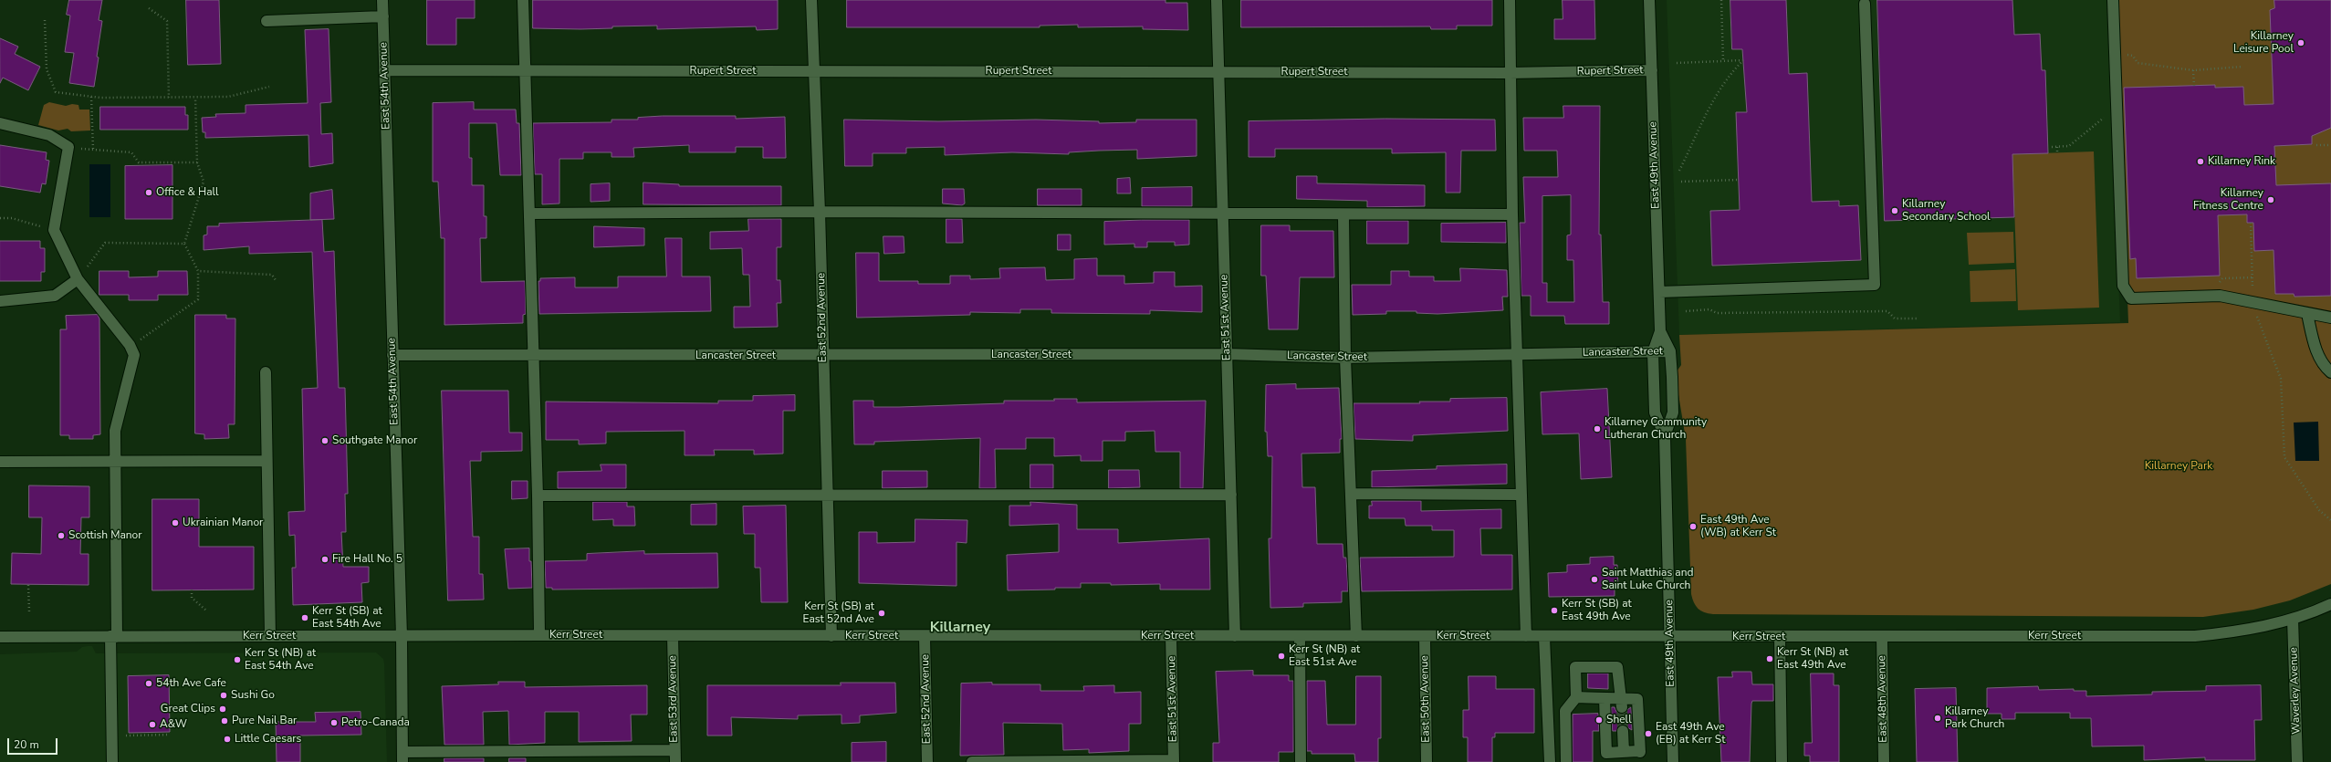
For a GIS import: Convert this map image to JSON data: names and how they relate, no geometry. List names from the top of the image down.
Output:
{
  "streets": {
    "street": [
      "Rupert Street",
      "East 54th Avenue",
      "East 49th Avenue",
      "East 52nd Avenue",
      "East 51st Avenue",
      "Lancaster Street",
      "Kerr Street",
      "Waverley Avenue",
      "East 53rd Avenue",
      "East 50th Avenue",
      "East 48th Avenue"
    ]
  },
  "crossings": [
    ["Rupert Street", "East 54th Avenue"],
    ["Rupert Street", "East 49th Avenue"],
    ["Rupert Street", "East 52nd Avenue"],
    ["Rupert Street", "East 51st Avenue"],
    ["East 54th Avenue", "Lancaster Street"],
    ["East 54th Avenue", "Kerr Street"],
    ["East 49th Avenue", "Lancaster Street"],
    ["East 49th Avenue", "Kerr Street"],
    ["East 52nd Avenue", "Lancaster Street"],
    ["East 52nd Avenue", "Kerr Street"],
    ["East 51st Avenue", "Lancaster Street"],
    ["East 51st Avenue", "Kerr Street"],
    ["Kerr Street", "Waverley Avenue"],
    ["Kerr Street", "East 53rd Avenue"],
    ["Kerr Street", "East 50th Avenue"],
    ["Kerr Street", "East 48th Avenue"]
  ],
  "districts": ["Killarney"],
  "parks": ["Killarney Park"],
  "places": [
    "Killarney Leisure Pool",
    "Killarney Rink",
    "Office & Hall",
    "Killarney Fitness Centre",
    "Killarney Secondary School",
    "Killarney Community Lutheran Church",
    "Southgate Manor",
    "Ukrainian Manor",
    "East 49th Ave (WB) at Kerr St",
    "Scottish Manor",
    "Fire Hall No. 5",
    "Saint Matthias and Saint Luke Church",
    "Kerr St (SB) at East 49th Ave",
    "Kerr St (SB) at East 52nd Ave",
    "Kerr St (SB) at East 54th Ave",
    "Kerr St (NB) at East 51st Ave",
    "Kerr St (NB) at East 49th Ave",
    "Kerr St (NB) at East 54th Ave",
    "54th Ave Cafe",
    "Sushi Go",
    "Great Clips",
    "Killarney Park Church",
    "Shell",
    "Pure Nail Bar",
    "Petro-Canada",
    "A&W",
    "East 49th Ave (EB) at Kerr St",
    "Little Caesars"
  ],
  "scale_bar": "20 m"
}
